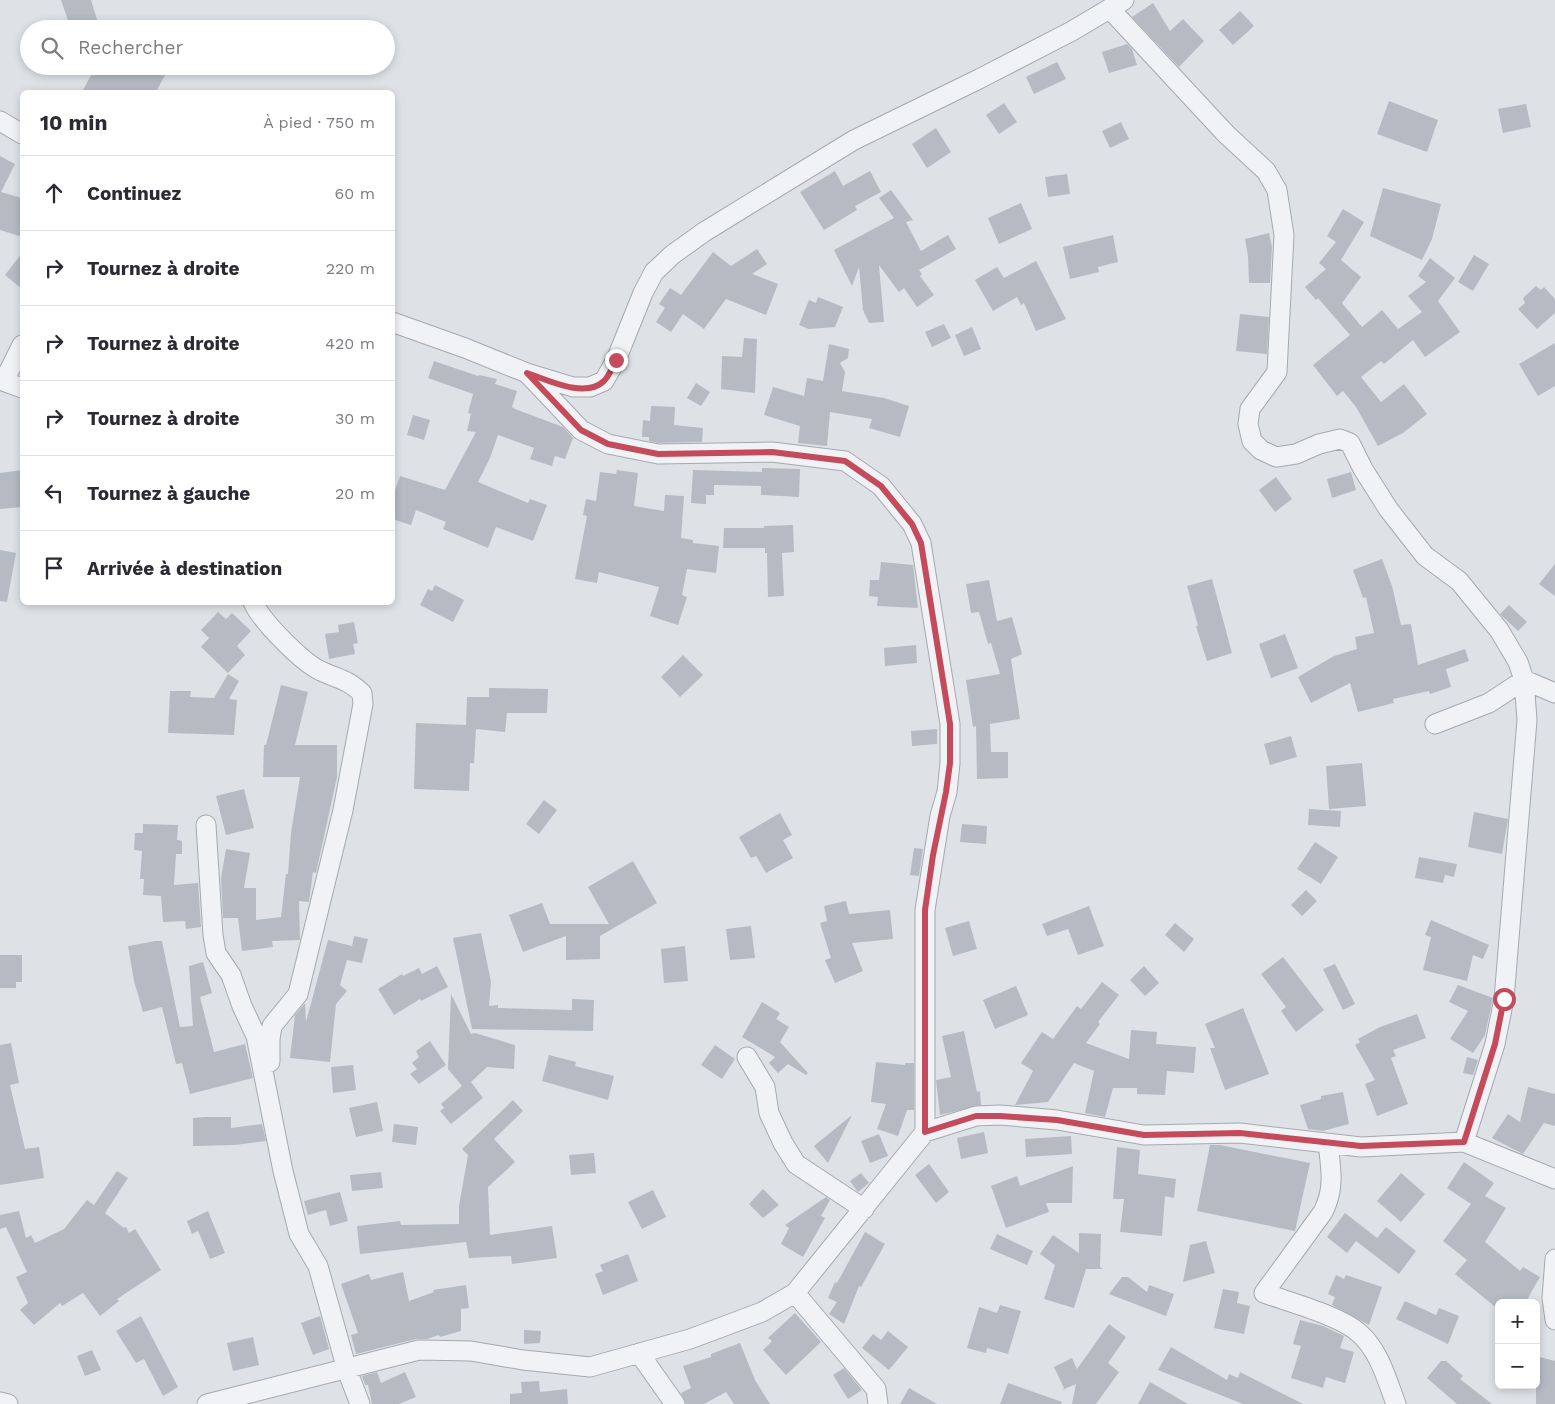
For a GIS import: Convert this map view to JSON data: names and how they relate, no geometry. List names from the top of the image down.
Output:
{
  "page": {
    "search": "Rechercher",
    "heading": ["10 min", "À pied · 750 m"],
    "list": [
      ["Continuez", "60 m"],
      ["Tournez à droite", "220 m"],
      ["Tournez à droite", "420 m"],
      ["Tournez à droite", "30 m"],
      ["Tournez à gauche", "20 m"],
      "Arrivée à destination"
    ],
    "map_buttons": ["+", "−"]
  }
}
